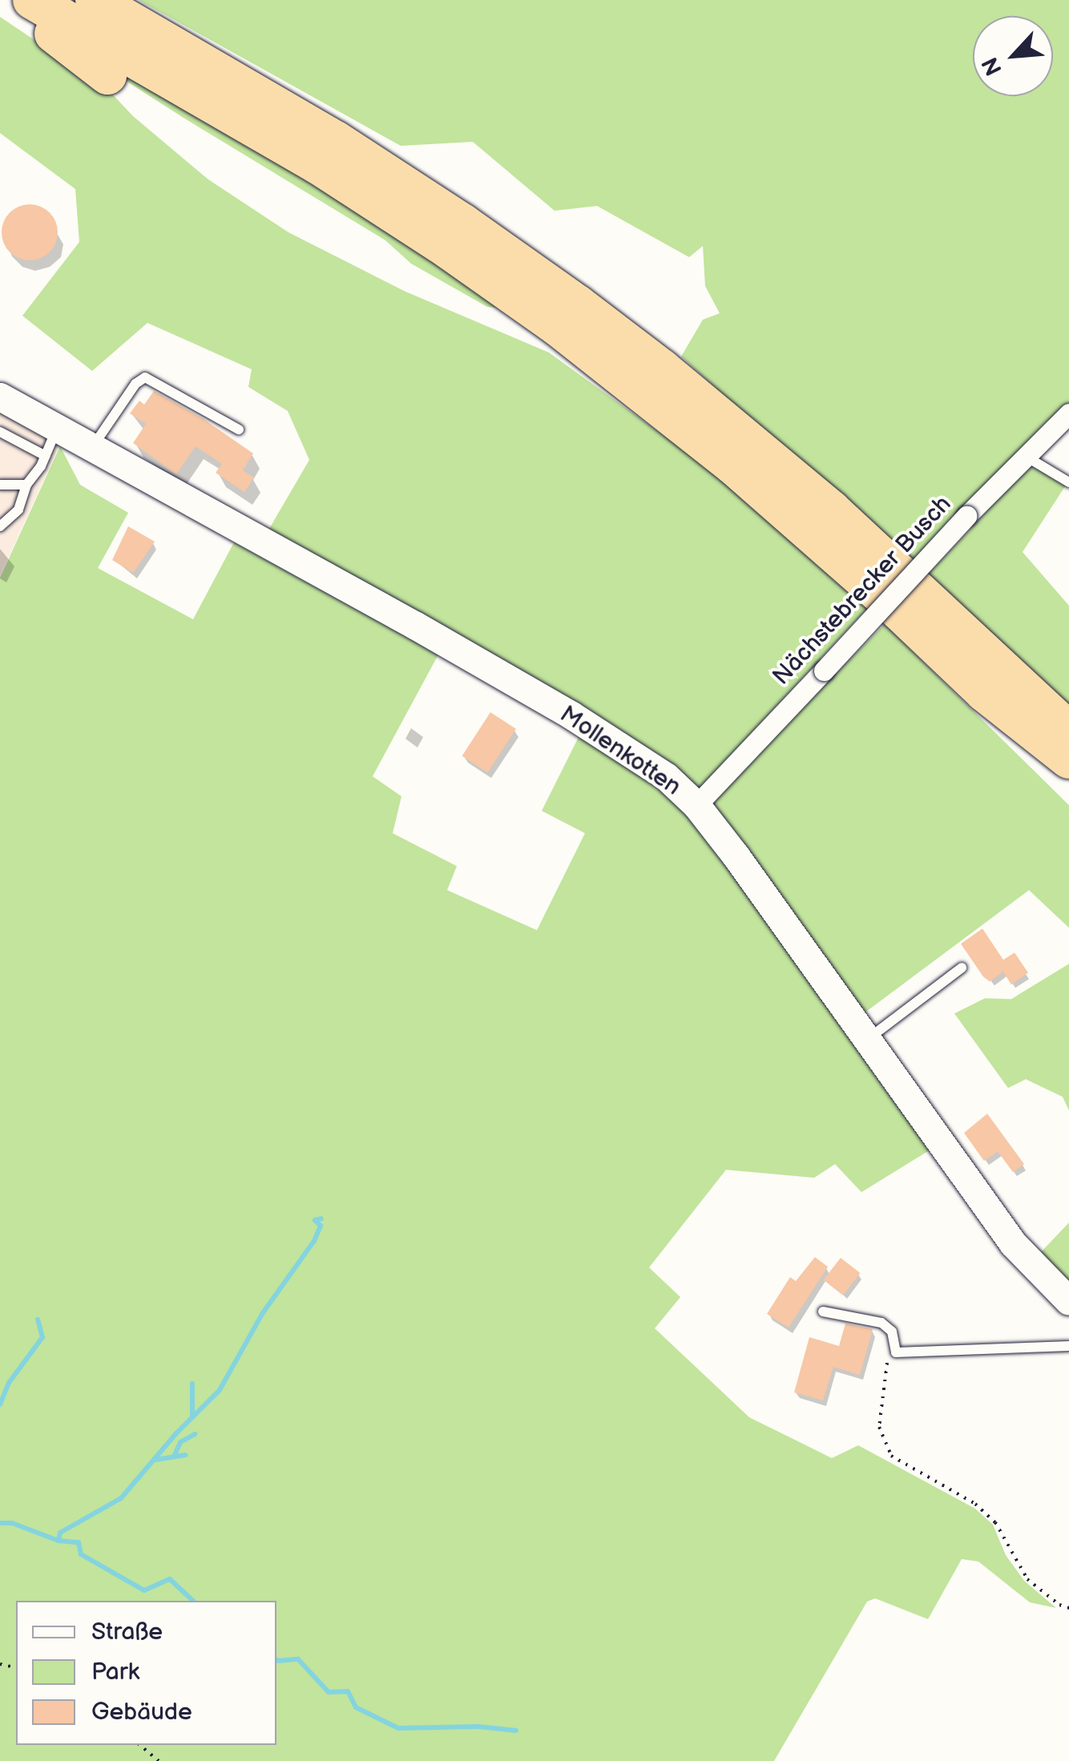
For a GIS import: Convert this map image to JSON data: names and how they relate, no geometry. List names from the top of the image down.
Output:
{
  "streets": {
    "main road": ["Mollenkotten"],
    "street": ["Nächstebrecker Busch"]
  },
  "crossings": [
    ["Nächstebrecker Busch", "Mollenkotten"]
  ],
  "legend": ["Straße", "Park", "Gebäude"],
  "north": "bottom left"
}
